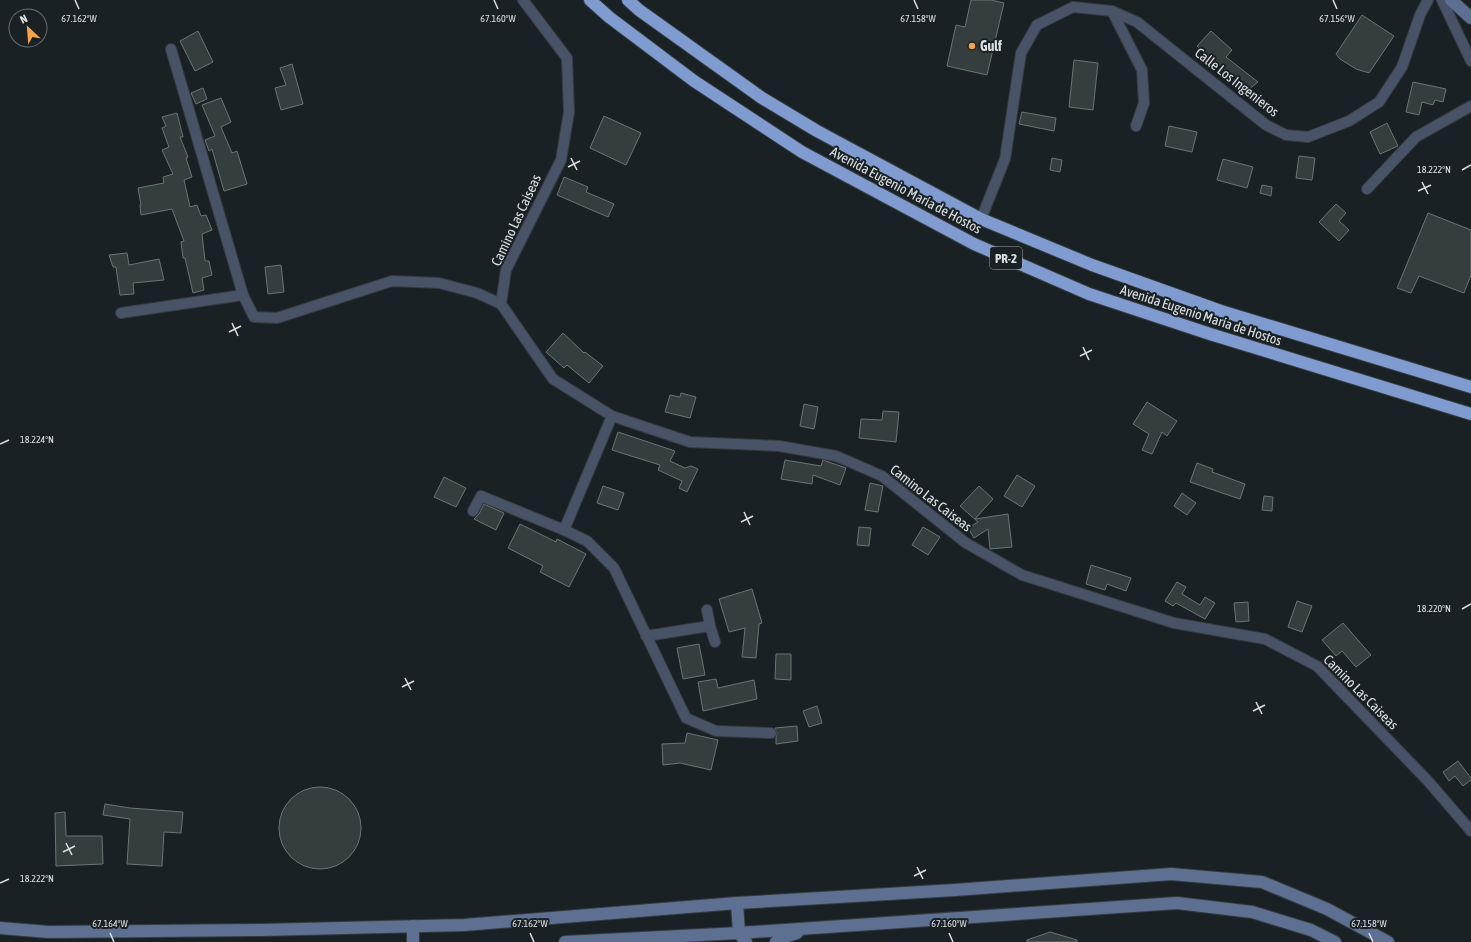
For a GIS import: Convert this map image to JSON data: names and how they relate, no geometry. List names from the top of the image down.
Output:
{
  "streets": {
    "highway": ["Avenida Eugenio María de Hostos", "PR-2"],
    "street": ["Calle Los Ingenieros", "Camino Las Caiseas"]
  },
  "crossings": [
    ["Calle Los Ingenieros", "Avenida Eugenio María de Hostos"]
  ],
  "places": ["Gulf"],
  "north": "top left",
  "coordinates": [
    "67.162°W",
    "67.160°W",
    "67.158°W",
    "67.156°W",
    "18.222°N",
    "18.224°N",
    "18.220°N",
    "67.164°W"
  ]
}
